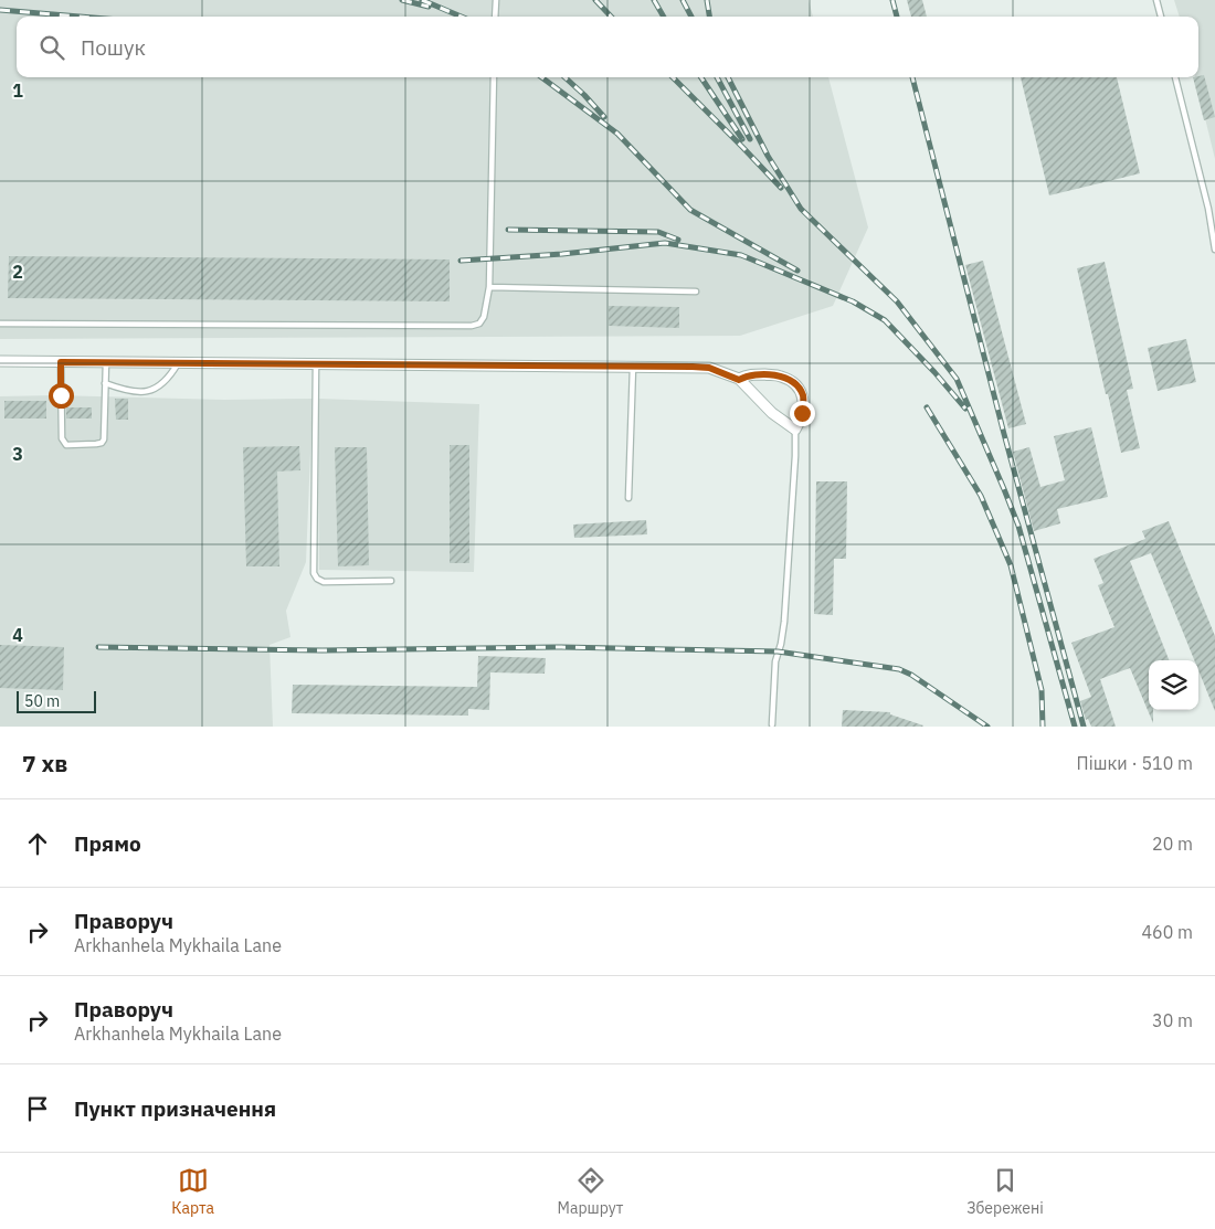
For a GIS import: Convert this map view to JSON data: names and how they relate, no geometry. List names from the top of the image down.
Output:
{
  "scale_bar": "50 m",
  "page": {
    "search": "Пошук",
    "scale": "50 m",
    "heading": ["7 хв", "Пішки · 510 m"],
    "list": [
      ["Прямо", "20 m"],
      ["Праворуч", "Arkhanhela Mykhaila Lane", "460 m"],
      ["Праворуч", "Arkhanhela Mykhaila Lane", "30 m"],
      "Пункт призначення"
    ],
    "nav": ["Карта", "Маршрут", "Збережені"]
  },
  "grid": {
    "rows": [
      "1",
      "2",
      "3",
      "4"
    ]
  }
}
